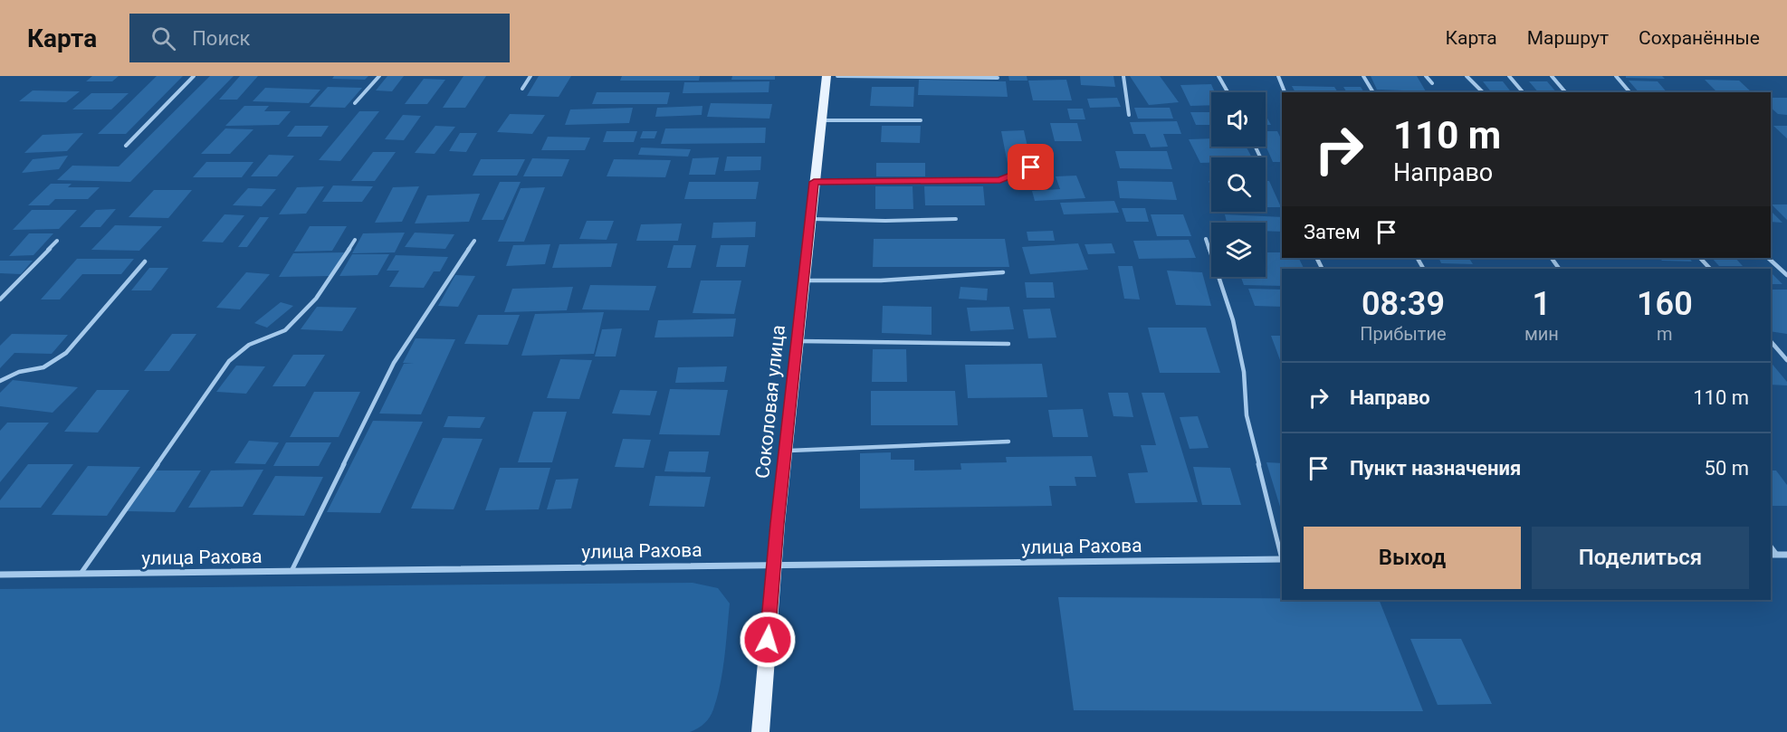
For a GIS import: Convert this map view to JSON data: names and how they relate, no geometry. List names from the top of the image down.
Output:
{
  "streets": {
    "main road": ["Соколовая улица"],
    "street": ["улица Рахова"]
  },
  "crossings": [
    ["Соколовая улица", "улица Рахова"]
  ],
  "page": {
    "header": "Карта",
    "search": "Поиск",
    "nav": ["Карта", "Маршрут", "Сохранённые"],
    "turn": ["110 m", "Направо"],
    "then": "Затем",
    "eta": [
      "08:39",
      "Прибытие",
      "1",
      "мин",
      "160",
      "m"
    ],
    "list": [
      {
        "name": "Направо",
        "value": "110 m"
      },
      {
        "name": "Пункт назначения",
        "value": "50 m"
      }
    ],
    "buttons": ["Выход", "Поделиться"]
  }
}
